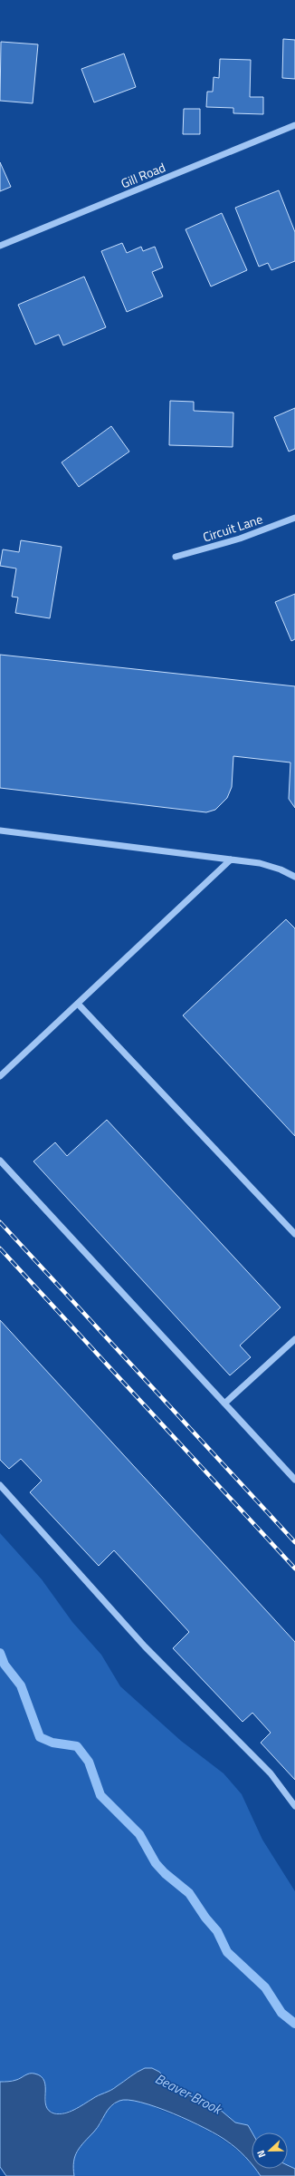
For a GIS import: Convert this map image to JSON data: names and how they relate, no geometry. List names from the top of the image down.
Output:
{
  "streets": {
    "street": ["Gill Road", "Circuit Lane"]
  },
  "water": ["Beaver Brook"],
  "north": "left"
}
